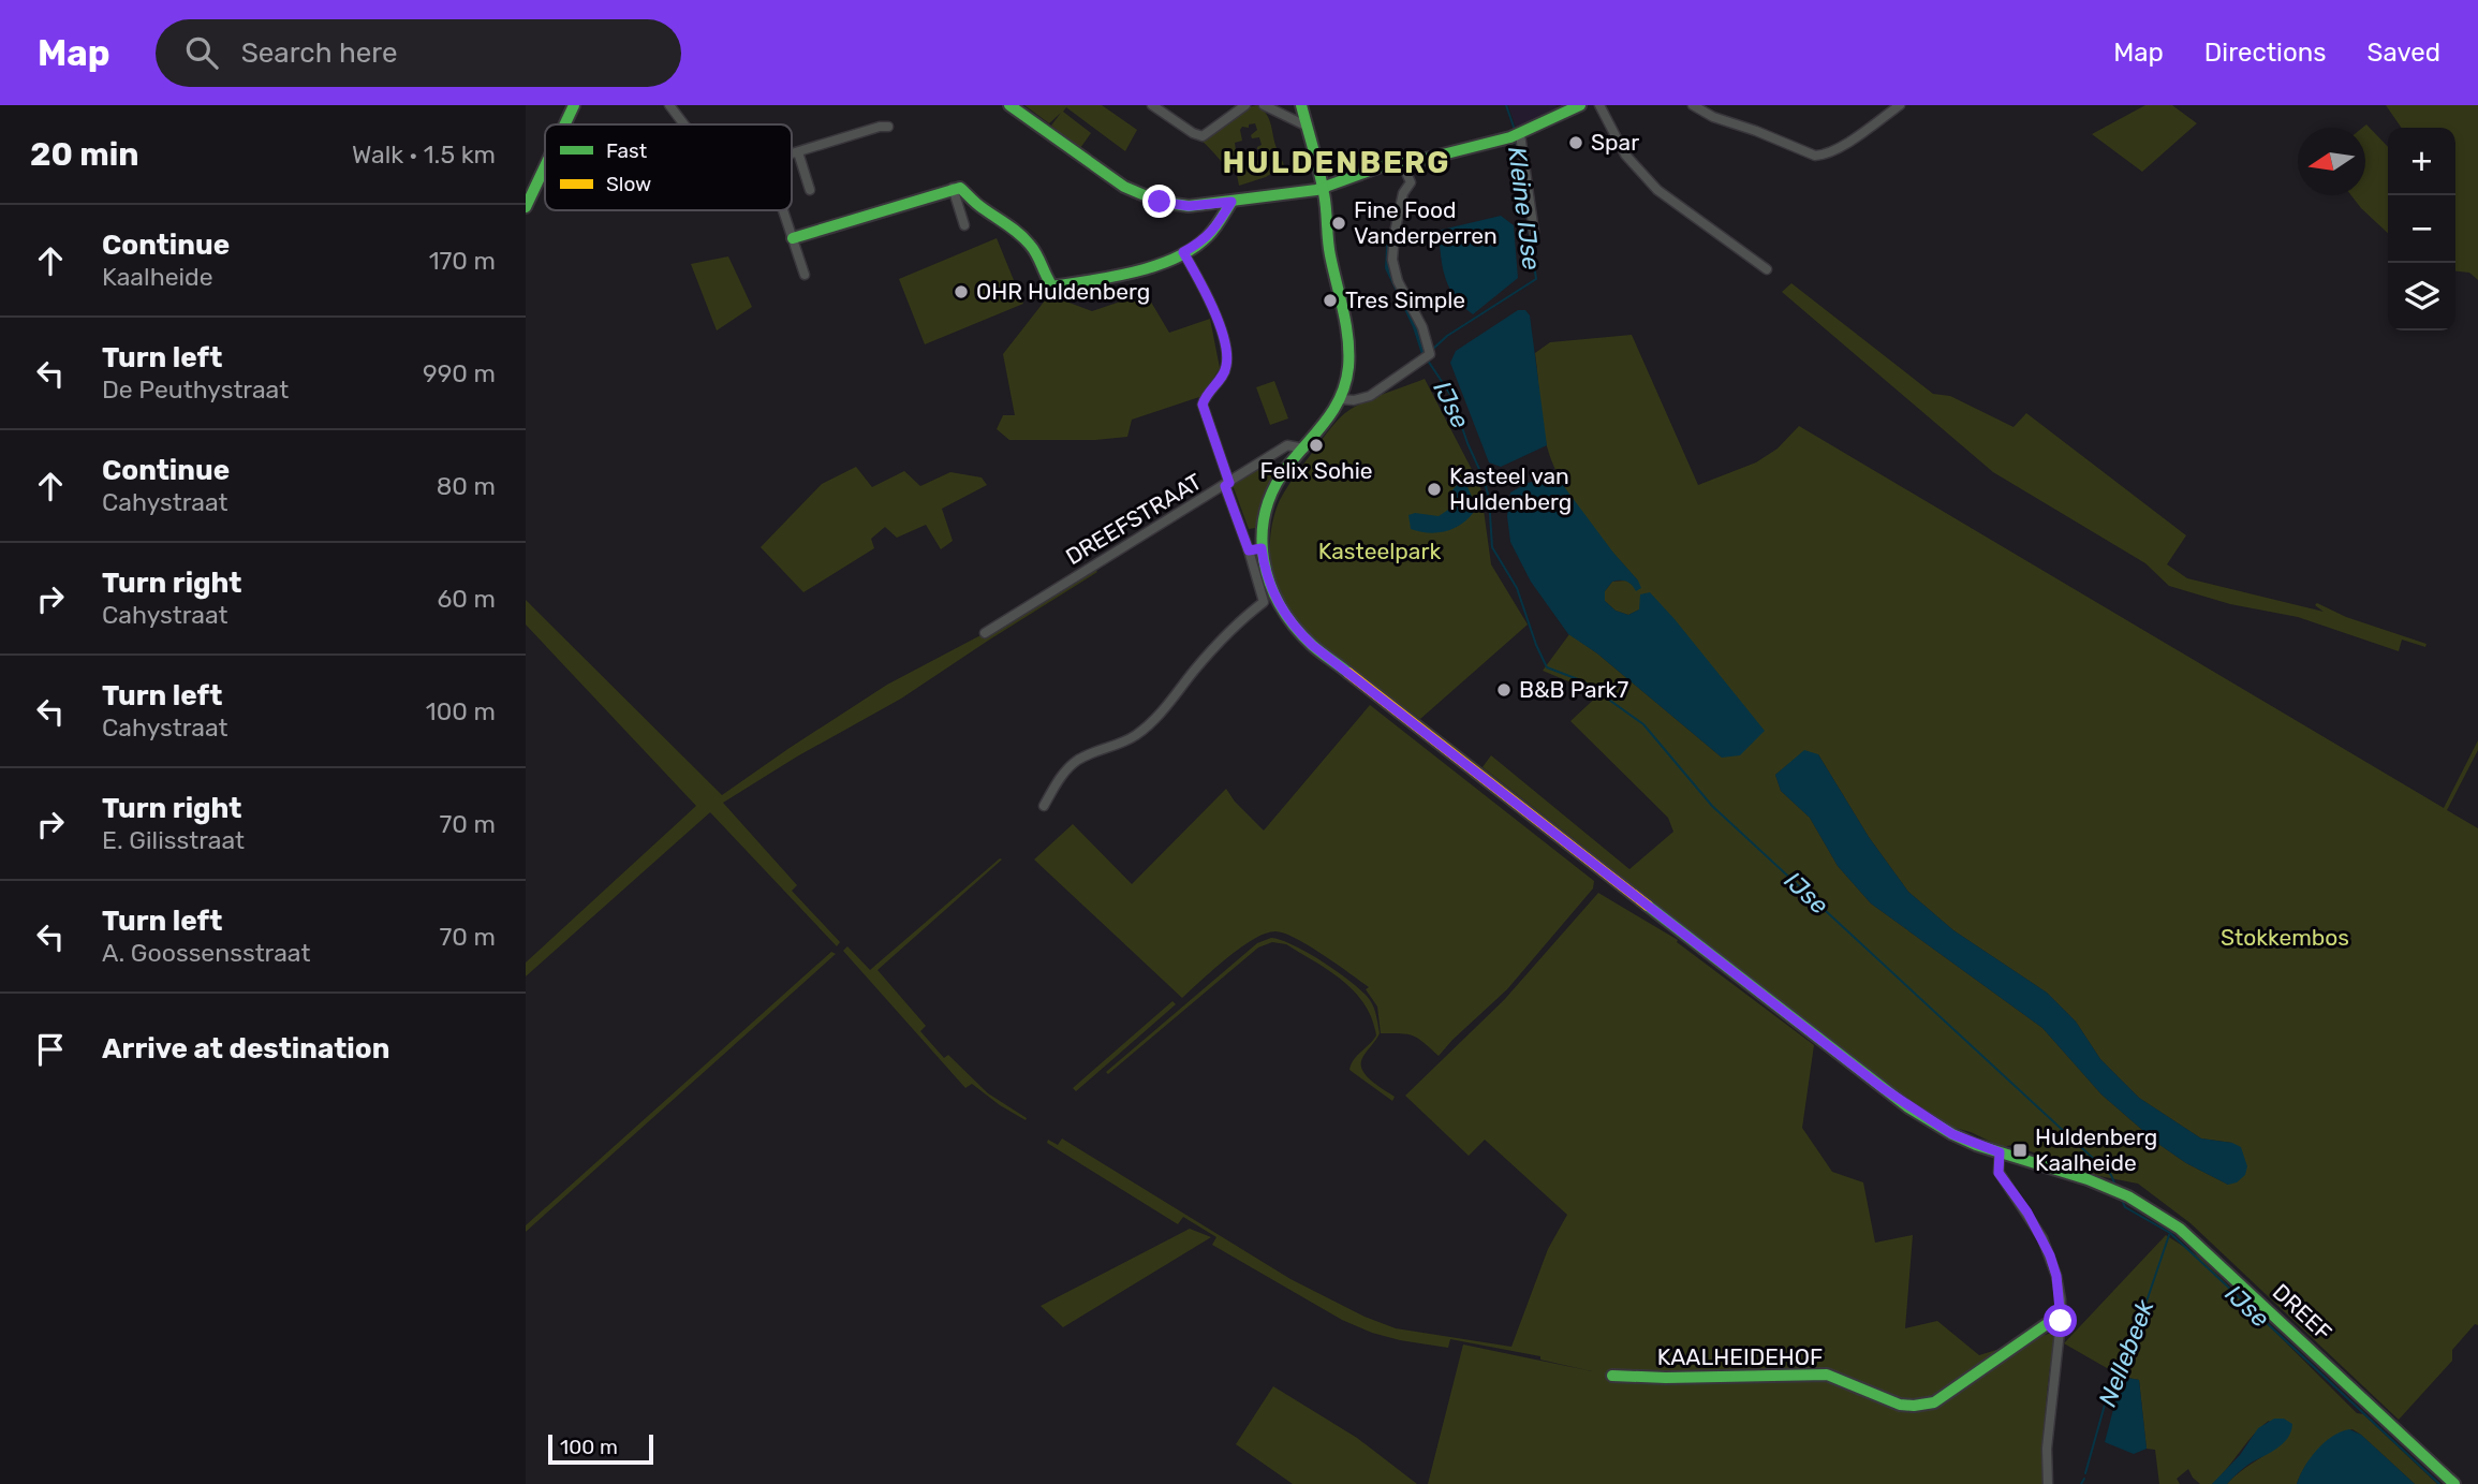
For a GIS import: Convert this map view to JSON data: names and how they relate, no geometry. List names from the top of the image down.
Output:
{
  "streets": {
    "main road": ["DREEF", "KAALHEIDEHOF"],
    "street": ["DREEFSTRAAT"]
  },
  "districts": ["HULDENBERG"],
  "water": ["Kleine IJse", "IJse", "Nellebeek"],
  "parks": ["Kasteelpark", "Stokkembos"],
  "places": {
    "other": [
      "Spar",
      "Fine Food Vanderperren",
      "OHR Huldenberg",
      "Tres Simple",
      "Felix Sohie",
      "Kasteel van Huldenberg",
      "B&B Park7"
    ],
    "transit": ["Huldenberg Kaalheide"]
  },
  "legend": ["Fast", "Slow"],
  "scale_bar": "100 m",
  "north": "left",
  "page": {
    "header": "Map",
    "search": "Search here",
    "nav": ["Map", "Directions", "Saved"],
    "heading": ["20 min", "Walk · 1.5 km"],
    "map_buttons": ["+", "−"],
    "list": [
      ["Continue", "Kaalheide", "170 m"],
      ["Turn left", "De Peuthystraat", "990 m"],
      ["Continue", "Cahystraat", "80 m"],
      ["Turn right", "Cahystraat", "60 m"],
      ["Turn left", "Cahystraat", "100 m"],
      ["Turn right", "E. Gilisstraat", "70 m"],
      ["Turn left", "A. Goossensstraat", "70 m"],
      "Arrive at destination"
    ],
    "scale": "100 m"
  }
}
